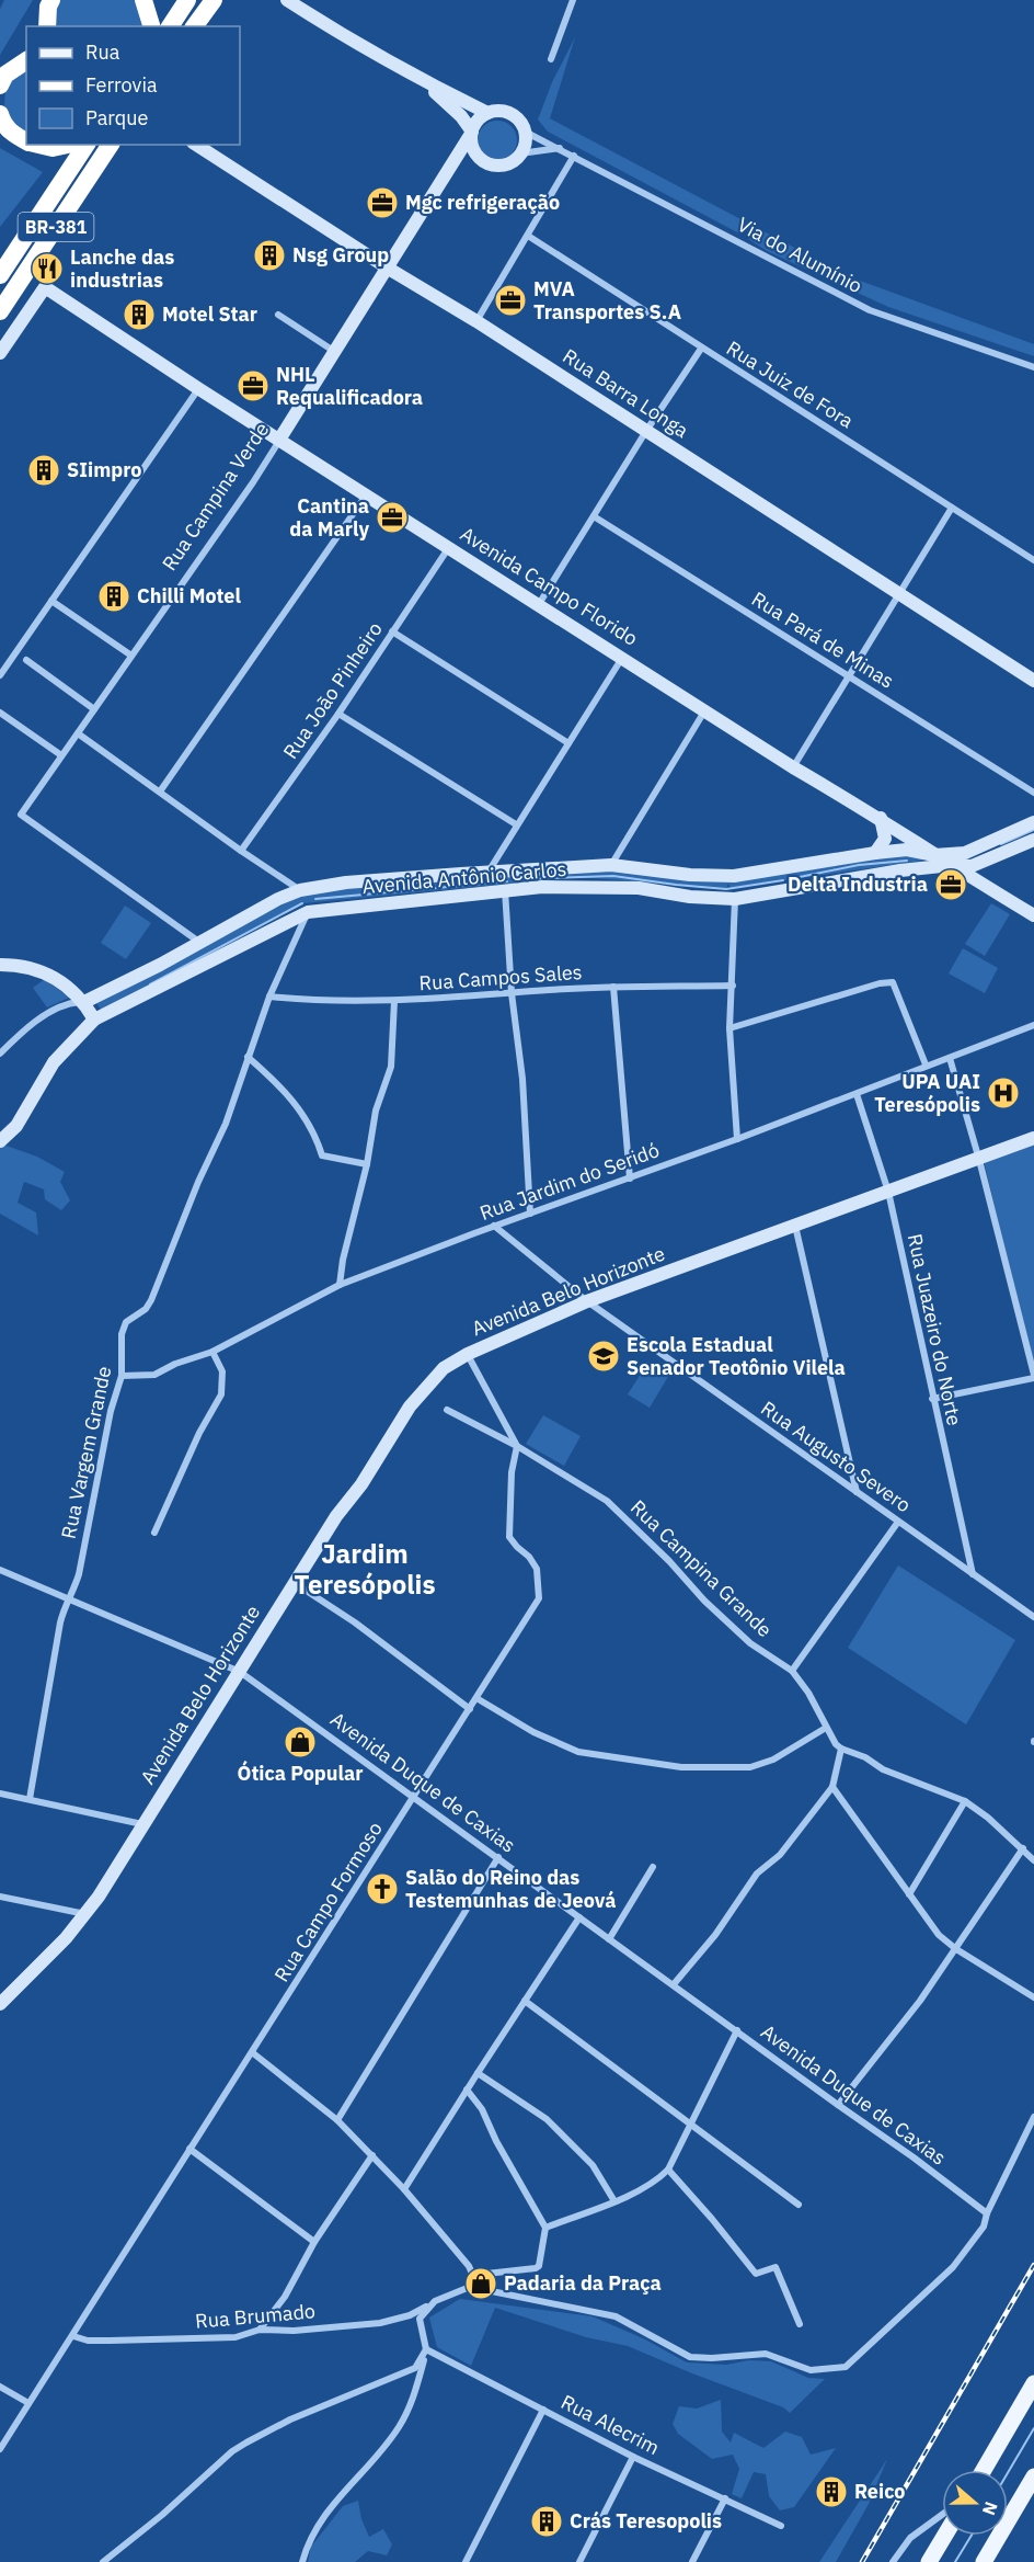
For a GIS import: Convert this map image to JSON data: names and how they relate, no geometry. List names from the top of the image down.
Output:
{
  "streets": {
    "highway": ["BR-381"],
    "street": [
      "Via do Alumínio",
      "Rua Juiz de Fora",
      "Rua Barra Longa",
      "Rua Campina Verde",
      "Avenida Campo Florido",
      "Rua Pará de Minas",
      "Rua João Pinheiro",
      "Avenida Antônio Carlos",
      "Rua Campos Sales",
      "Rua Jardim do Seridó",
      "Avenida Belo Horizonte",
      "Rua Juazeiro do Norte",
      "Rua Vargem Grande",
      "Rua Augusto Severo",
      "Rua Campina Grande",
      "Avenida Duque de Caxias",
      "Rua Campo Formoso",
      "Rua Brumado",
      "Rua Alecrim"
    ]
  },
  "crossings": [
    ["Via do Alumínio", "Rua Campina Verde"],
    ["Rua Barra Longa", "Rua Campina Verde"],
    ["Rua Campina Verde", "Avenida Campo Florido"],
    ["Rua Campina Verde", "Avenida Antônio Carlos"],
    ["Avenida Campo Florido", "Rua João Pinheiro"],
    ["Avenida Campo Florido", "Avenida Antônio Carlos"],
    ["Avenida Antônio Carlos", "Rua Vargem Grande"],
    ["Rua Campos Sales", "Rua Vargem Grande"],
    ["Rua Jardim do Seridó", "Rua Juazeiro do Norte"],
    ["Rua Jardim do Seridó", "Rua Vargem Grande"],
    ["Rua Jardim do Seridó", "Rua Augusto Severo"],
    ["Avenida Belo Horizonte", "Rua Juazeiro do Norte"],
    ["Avenida Belo Horizonte", "Rua Augusto Severo"],
    ["Avenida Belo Horizonte", "Avenida Duque de Caxias"],
    ["Rua Juazeiro do Norte", "Rua Augusto Severo"],
    ["Rua Vargem Grande", "Avenida Duque de Caxias"],
    ["Rua Campina Grande", "Rua Campo Formoso"],
    ["Avenida Duque de Caxias", "Rua Campo Formoso"],
    ["Rua Campo Formoso", "Rua Brumado"]
  ],
  "districts": ["Jardim Teresópolis"],
  "places": {
    "office": [
      "Mgc refrigeração",
      "MVA Transportes S.A",
      "NHL Requalificadora",
      "Cantina da Marly",
      "Delta Industria"
    ],
    "building": [
      "Nsg Group",
      "Motel Star",
      "SIimpro",
      "Chilli Motel",
      "Reico",
      "Crás Teresopolis"
    ],
    "restaurant": ["Lanche das industrias"],
    "hospital": ["UPA UAI Teresópolis"],
    "school or university": ["Escola Estadual Senador Teotônio Vilela"],
    "shop": ["Ótica Popular", "Padaria da Praça"],
    "church": ["Salão do Reino das Testemunhas de Jeová"]
  },
  "legend": ["Rua", "Ferrovia", "Parque"],
  "north": "right"
}
